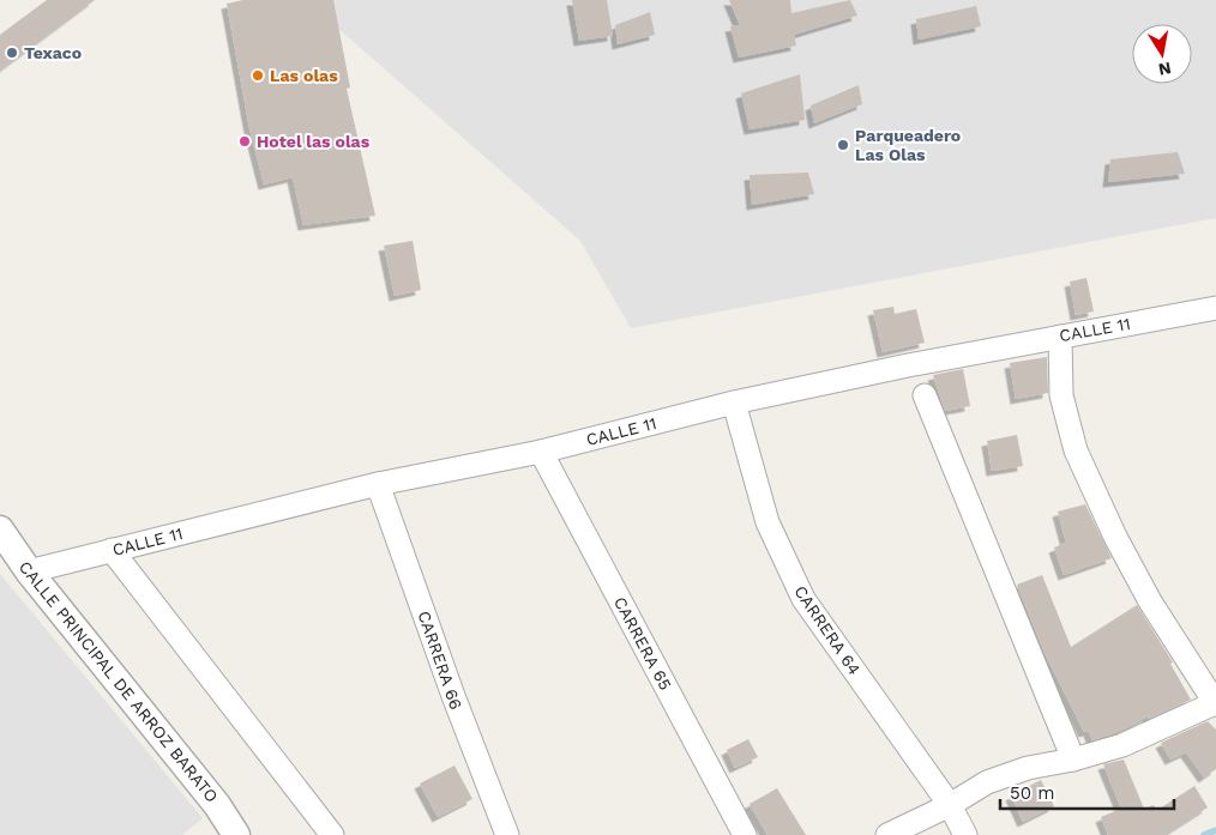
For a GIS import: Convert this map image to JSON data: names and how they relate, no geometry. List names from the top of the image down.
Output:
{
  "streets": {
    "street": [
      "CALLE 11",
      "CARRERA 64",
      "CARRERA 65",
      "CARRERA 66",
      "CALLE PRINCIPAL DE ARROZ BARATO"
    ]
  },
  "crossings": [
    ["CALLE 11", "CARRERA 64"],
    ["CALLE 11", "CARRERA 65"],
    ["CALLE 11", "CARRERA 66"],
    ["CALLE 11", "CALLE PRINCIPAL DE ARROZ BARATO"]
  ],
  "places": [
    "Texaco",
    "Las olas",
    "Hotel las olas",
    "Parqueadero Las Olas"
  ],
  "scale_bar": "50 m",
  "north": "bottom"
}
